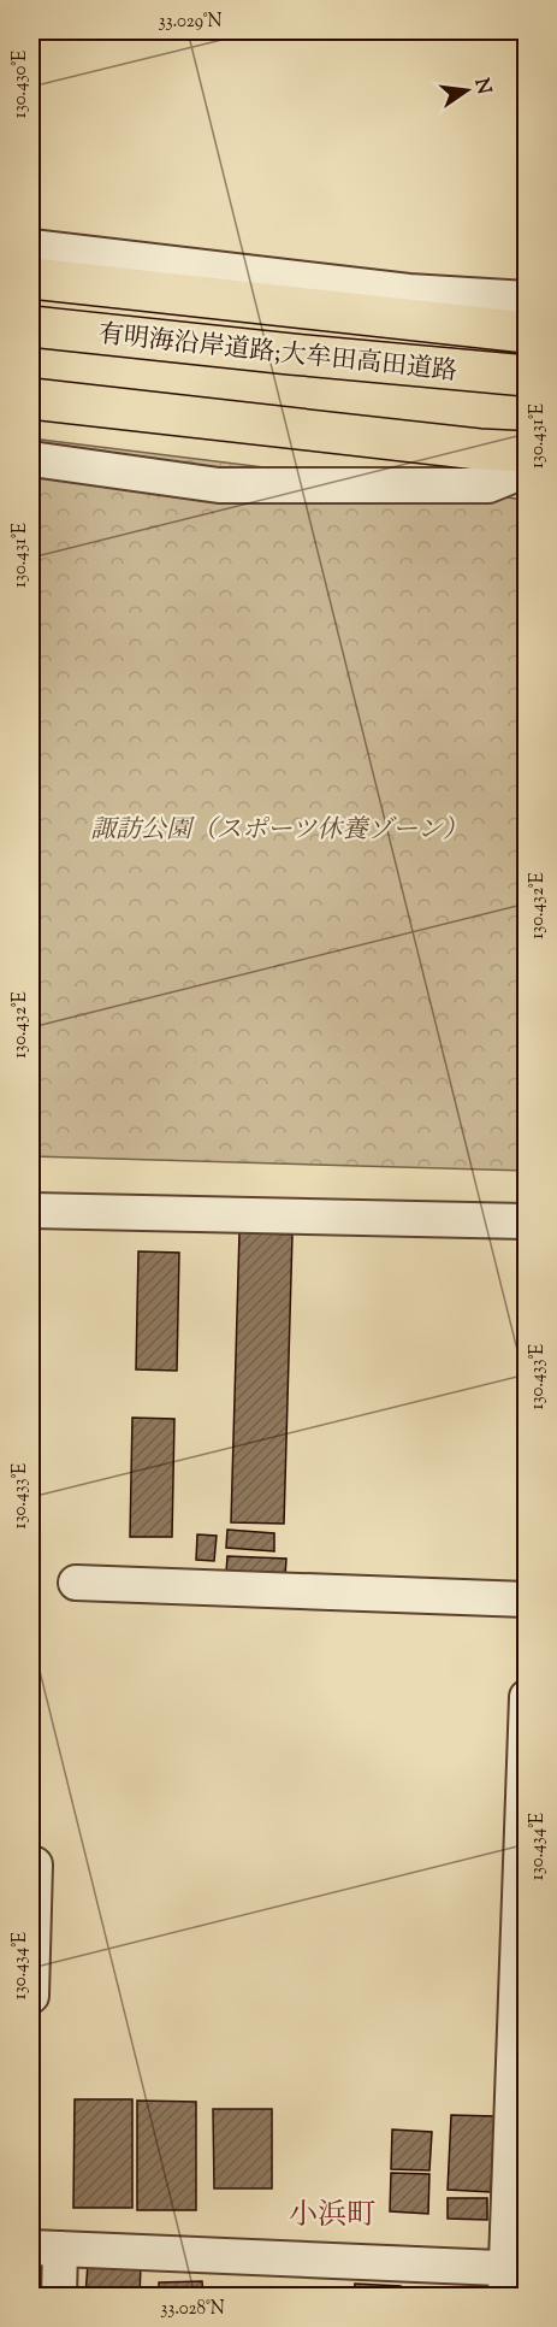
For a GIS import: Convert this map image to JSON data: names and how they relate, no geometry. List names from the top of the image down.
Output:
{
  "streets": {
    "highway": ["有明海沿岸道路;大牟田高田道路"]
  },
  "districts": ["小浜町"],
  "parks": ["諏訪公園（スポーツ休養ゾーン）"],
  "north": "right",
  "coordinates": [
    "33.029°N",
    "130.430°E",
    "130.431°E",
    "130.432°E",
    "130.433°E",
    "130.434°E",
    "33.028°N"
  ]
}
